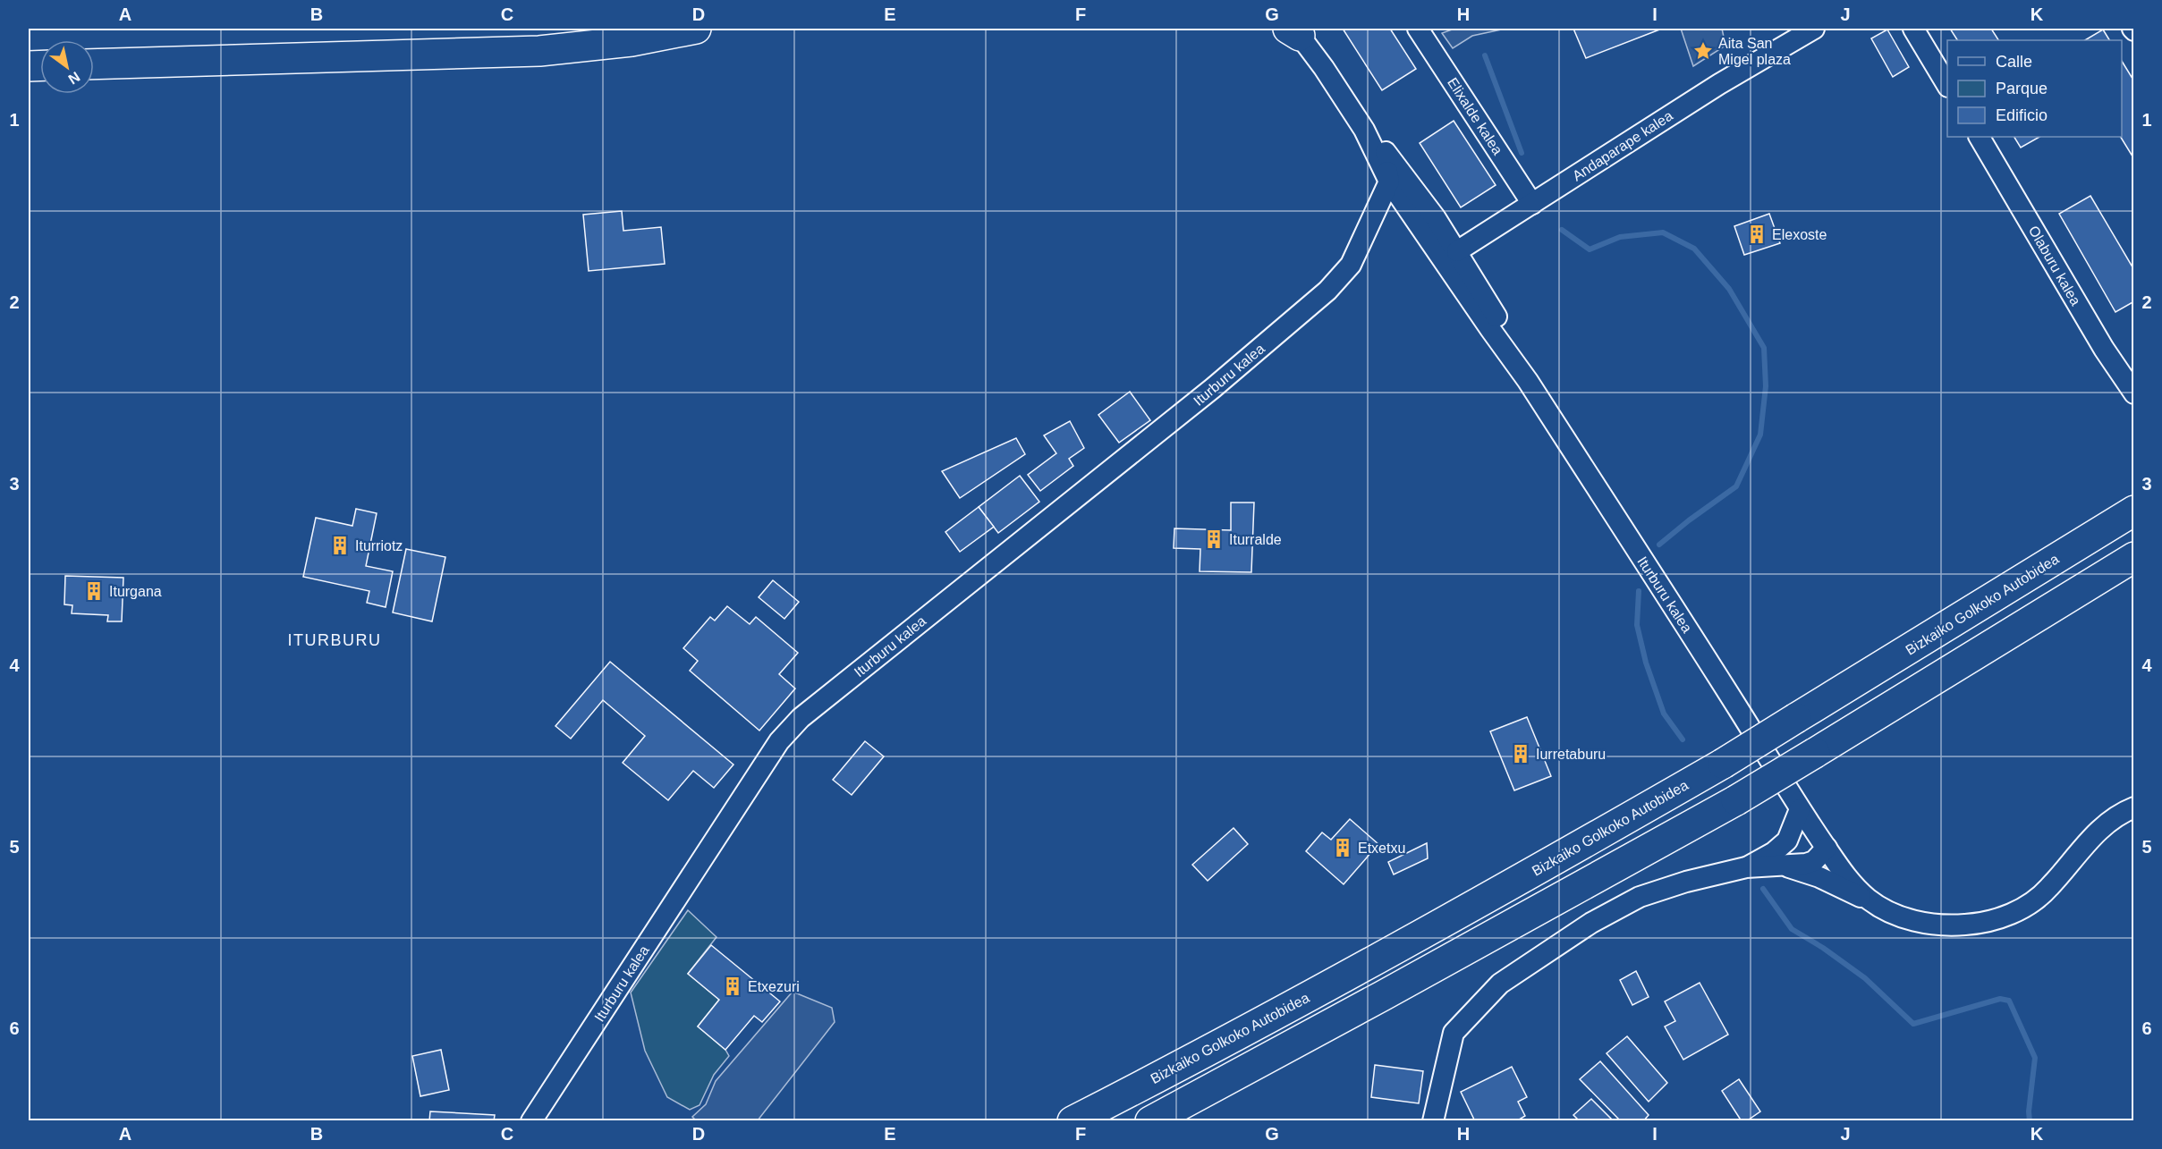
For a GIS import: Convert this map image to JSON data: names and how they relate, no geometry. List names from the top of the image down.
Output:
{
  "streets": {
    "highway": ["Bizkaiko Golkoko Autobidea"],
    "street": [
      "Elixalde kalea",
      "Andaparape kalea",
      "Olaburu kalea",
      "Iturburu kalea"
    ]
  },
  "crossings": [
    ["Elixalde kalea", "Andaparape kalea"]
  ],
  "districts": ["ITURBURU"],
  "places": {
    "place": ["Aita San Migel plaza"],
    "building": [
      "Elexoste",
      "Iturralde",
      "Iturriotz",
      "Iturgana",
      "Iurretaburu",
      "Etxetxu",
      "Etxezuri"
    ]
  },
  "legend": ["Calle", "Parque", "Edificio"],
  "north": "bottom right",
  "grid": {
    "columns": [
      "A",
      "B",
      "C",
      "D",
      "E",
      "F",
      "G",
      "H",
      "I",
      "J",
      "K"
    ],
    "rows": [
      "1",
      "2",
      "3",
      "4",
      "5",
      "6"
    ]
  }
}
